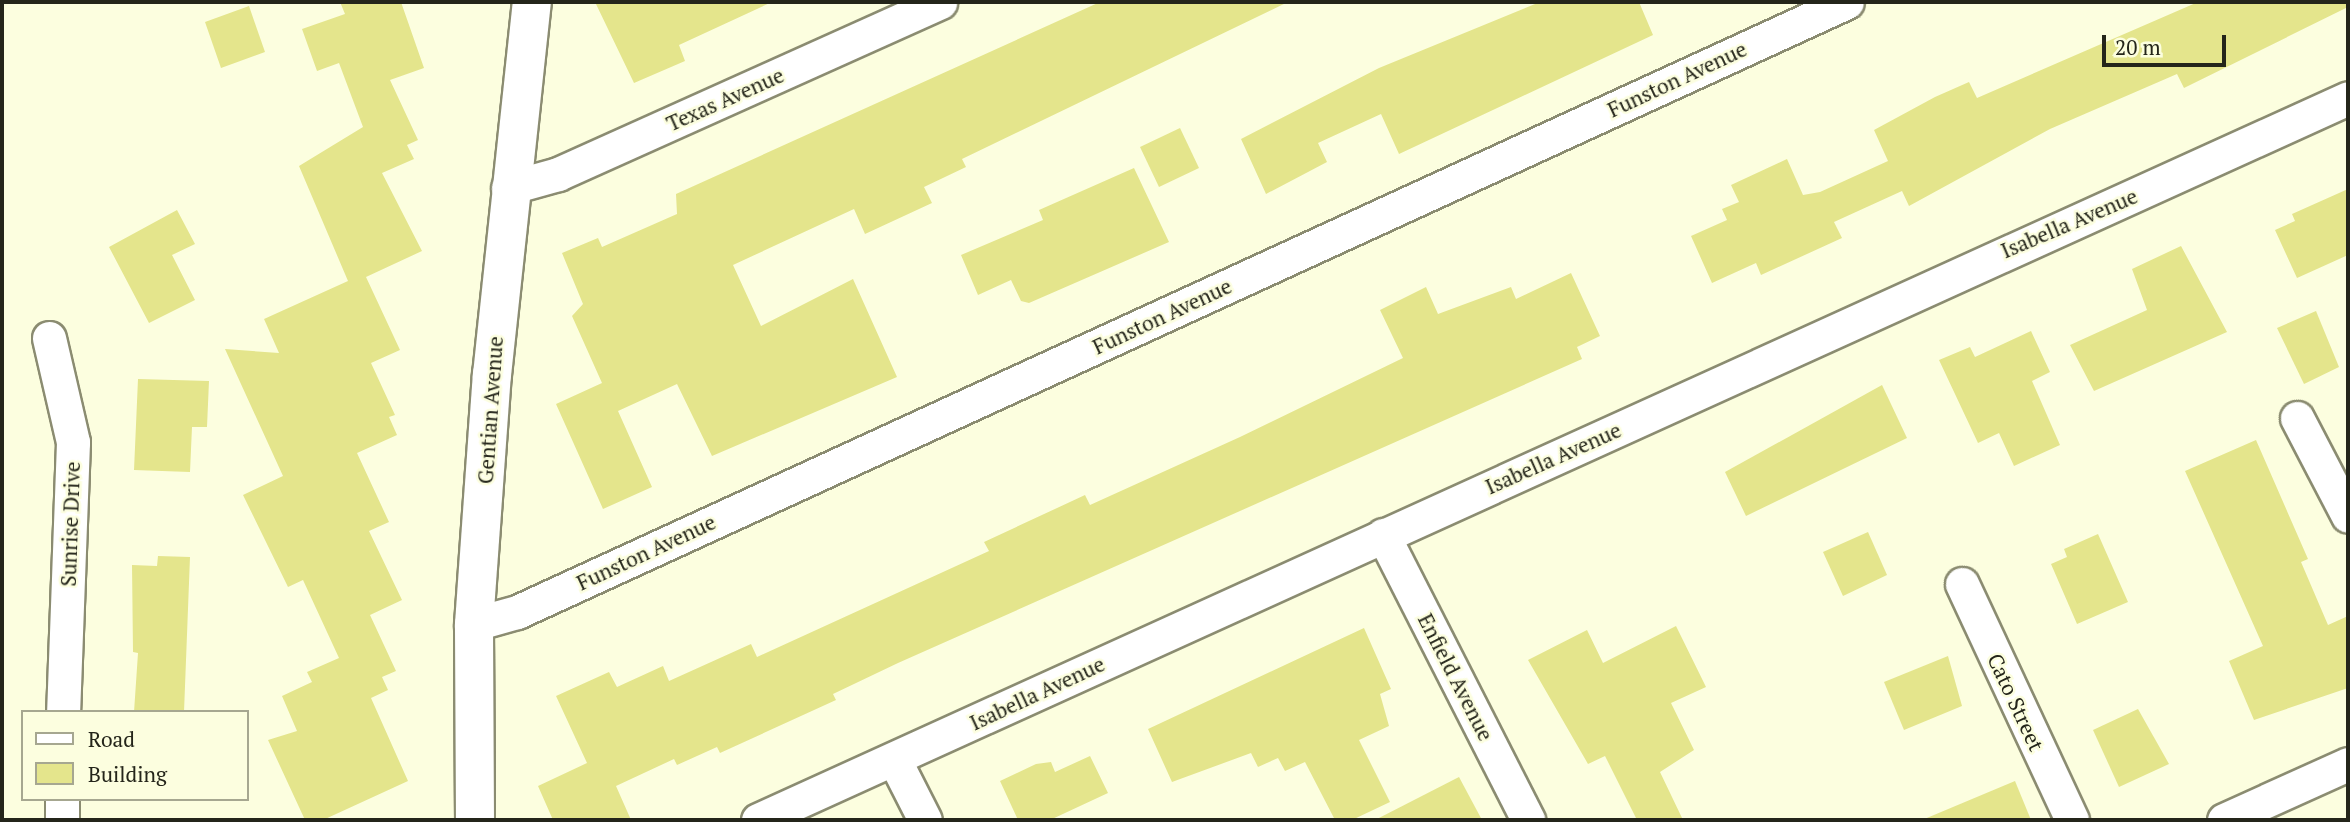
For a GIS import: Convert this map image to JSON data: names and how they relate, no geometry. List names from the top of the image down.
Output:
{
  "streets": {
    "street": [
      "Funston Avenue",
      "Texas Avenue",
      "Isabella Avenue",
      "Gentian Avenue",
      "Sunrise Drive",
      "Enfield Avenue",
      "Cato Street"
    ]
  },
  "crossings": [
    ["Funston Avenue", "Gentian Avenue"],
    ["Texas Avenue", "Gentian Avenue"],
    ["Isabella Avenue", "Enfield Avenue"]
  ],
  "legend": ["Road", "Building"],
  "scale_bar": "20 m"
}
